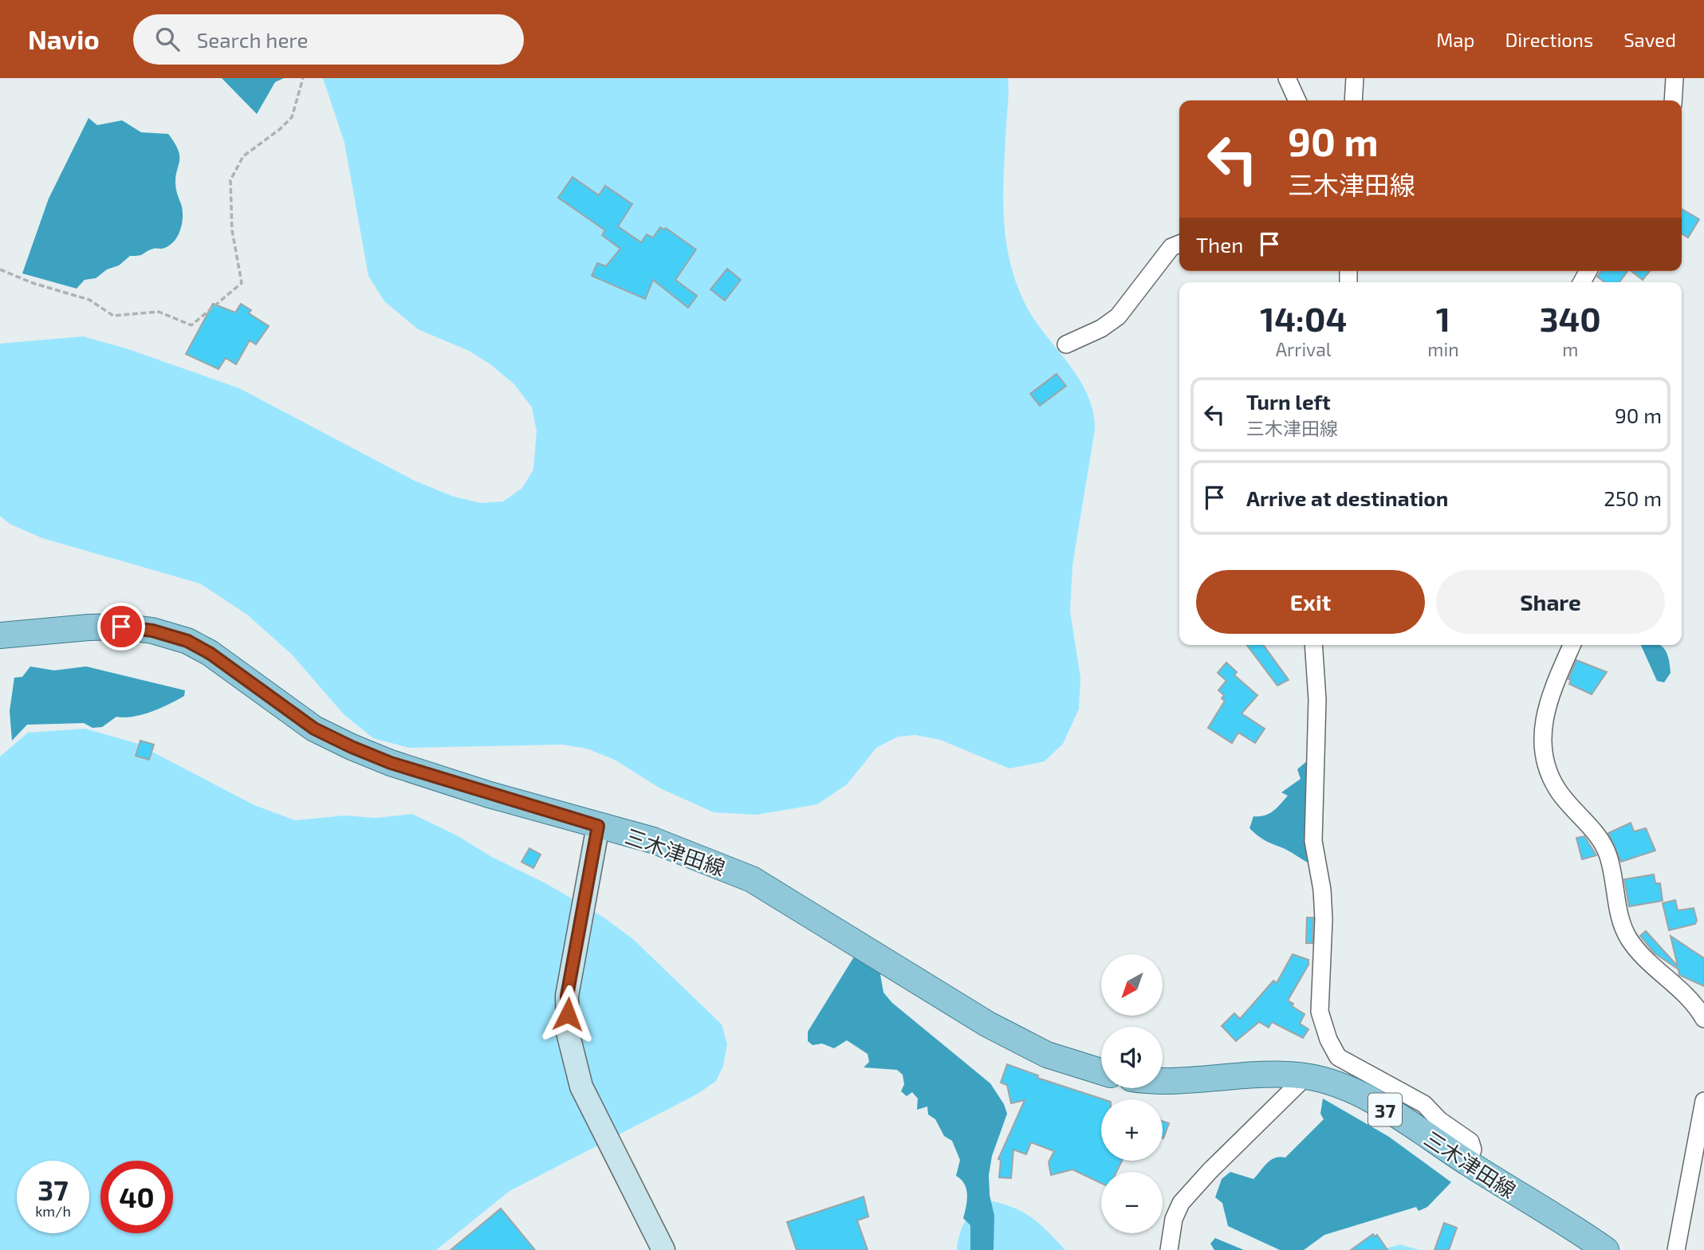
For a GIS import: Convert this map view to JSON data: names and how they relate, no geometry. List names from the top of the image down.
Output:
{
  "streets": {
    "main road": ["三木津田線", "37"]
  },
  "north": "bottom left",
  "page": {
    "header": "Navio",
    "search": "Search here",
    "nav": ["Map", "Directions", "Saved"],
    "turn": ["90 m", "三木津田線"],
    "then": "Then",
    "eta": [
      "14:04",
      "Arrival",
      "1",
      "min",
      "340",
      "m"
    ],
    "list": [
      {
        "name": "Turn left",
        "note": "三木津田線",
        "value": "90 m"
      },
      {
        "name": "Arrive at destination",
        "value": "250 m"
      }
    ],
    "buttons": ["Exit", "Share"],
    "map_buttons": ["+", "−"],
    "speed": "37 km/h",
    "limit": "40"
  }
}
